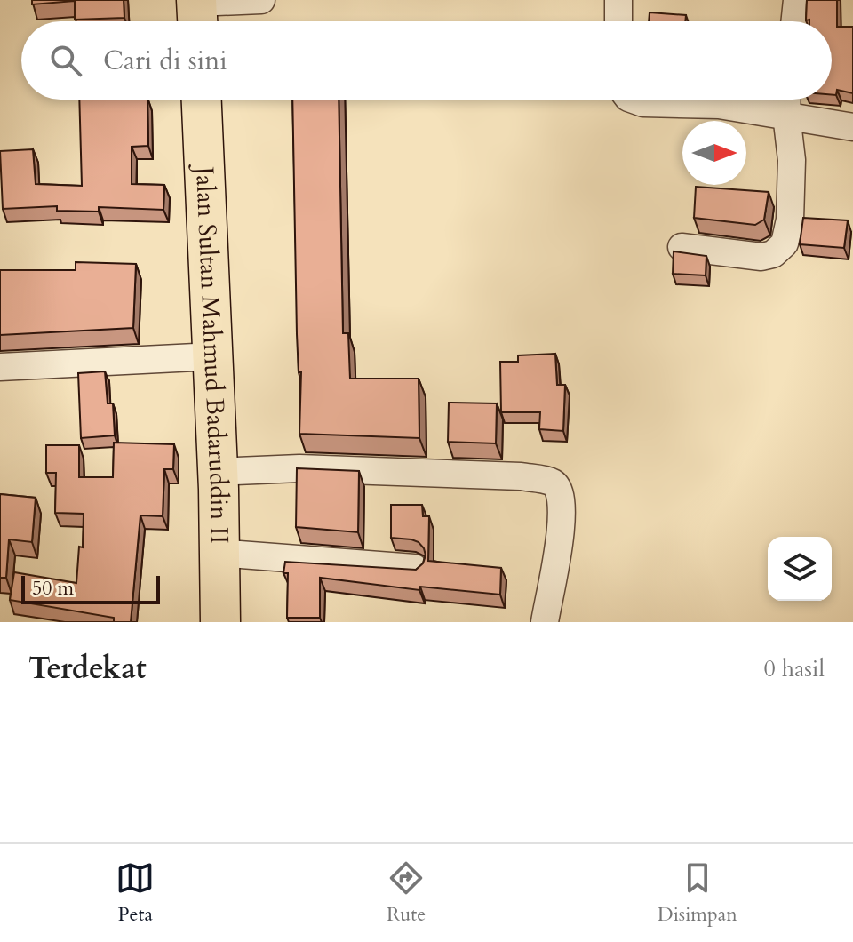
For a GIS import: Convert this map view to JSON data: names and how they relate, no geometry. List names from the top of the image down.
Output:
{
  "streets": {
    "highway": ["Jalan Sultan Mahmud Badaruddin II"]
  },
  "scale_bar": "50 m",
  "north": "right",
  "page": {
    "search": "Cari di sini",
    "scale": "50 m",
    "heading": ["Terdekat", "0 hasil"],
    "nav": ["Peta", "Rute", "Disimpan"]
  }
}
